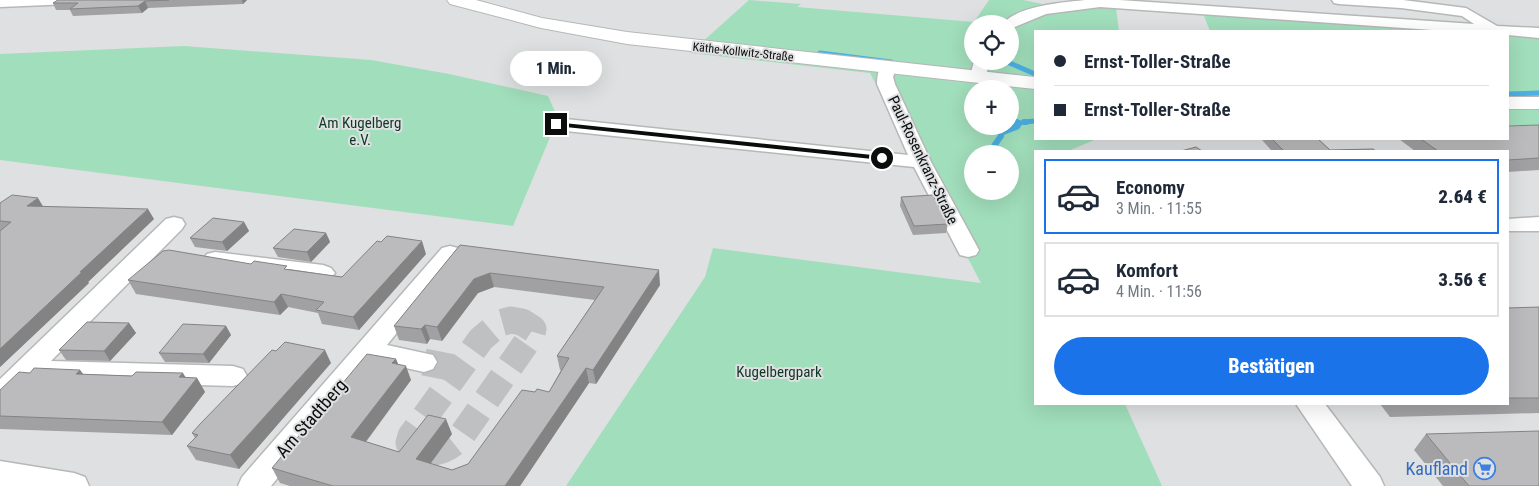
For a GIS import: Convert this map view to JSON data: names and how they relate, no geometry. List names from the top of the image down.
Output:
{
  "streets": {
    "main road": ["Käthe-Kollwitz-Straße"],
    "street": ["Paul-Rosenkranz-Straße", "Am Stadtberg"]
  },
  "crossings": [
    ["Käthe-Kollwitz-Straße", "Paul-Rosenkranz-Straße"]
  ],
  "parks": ["Am Kugelberg e.V.", "Kugelbergpark"],
  "places": {
    "supermarket": ["Kaufland"]
  },
  "page": {
    "map_buttons": ["+", "−"],
    "banner": ["Ernst-Toller-Straße", "Ernst-Toller-Straße"],
    "bubble": "1 Min.",
    "list": [
      {
        "name": "Economy",
        "note": "3 Min. · 11:55",
        "value": "2.64 €"
      },
      {
        "name": "Komfort",
        "note": "4 Min. · 11:56",
        "value": "3.56 €"
      }
    ],
    "buttons": "Bestätigen"
  }
}
